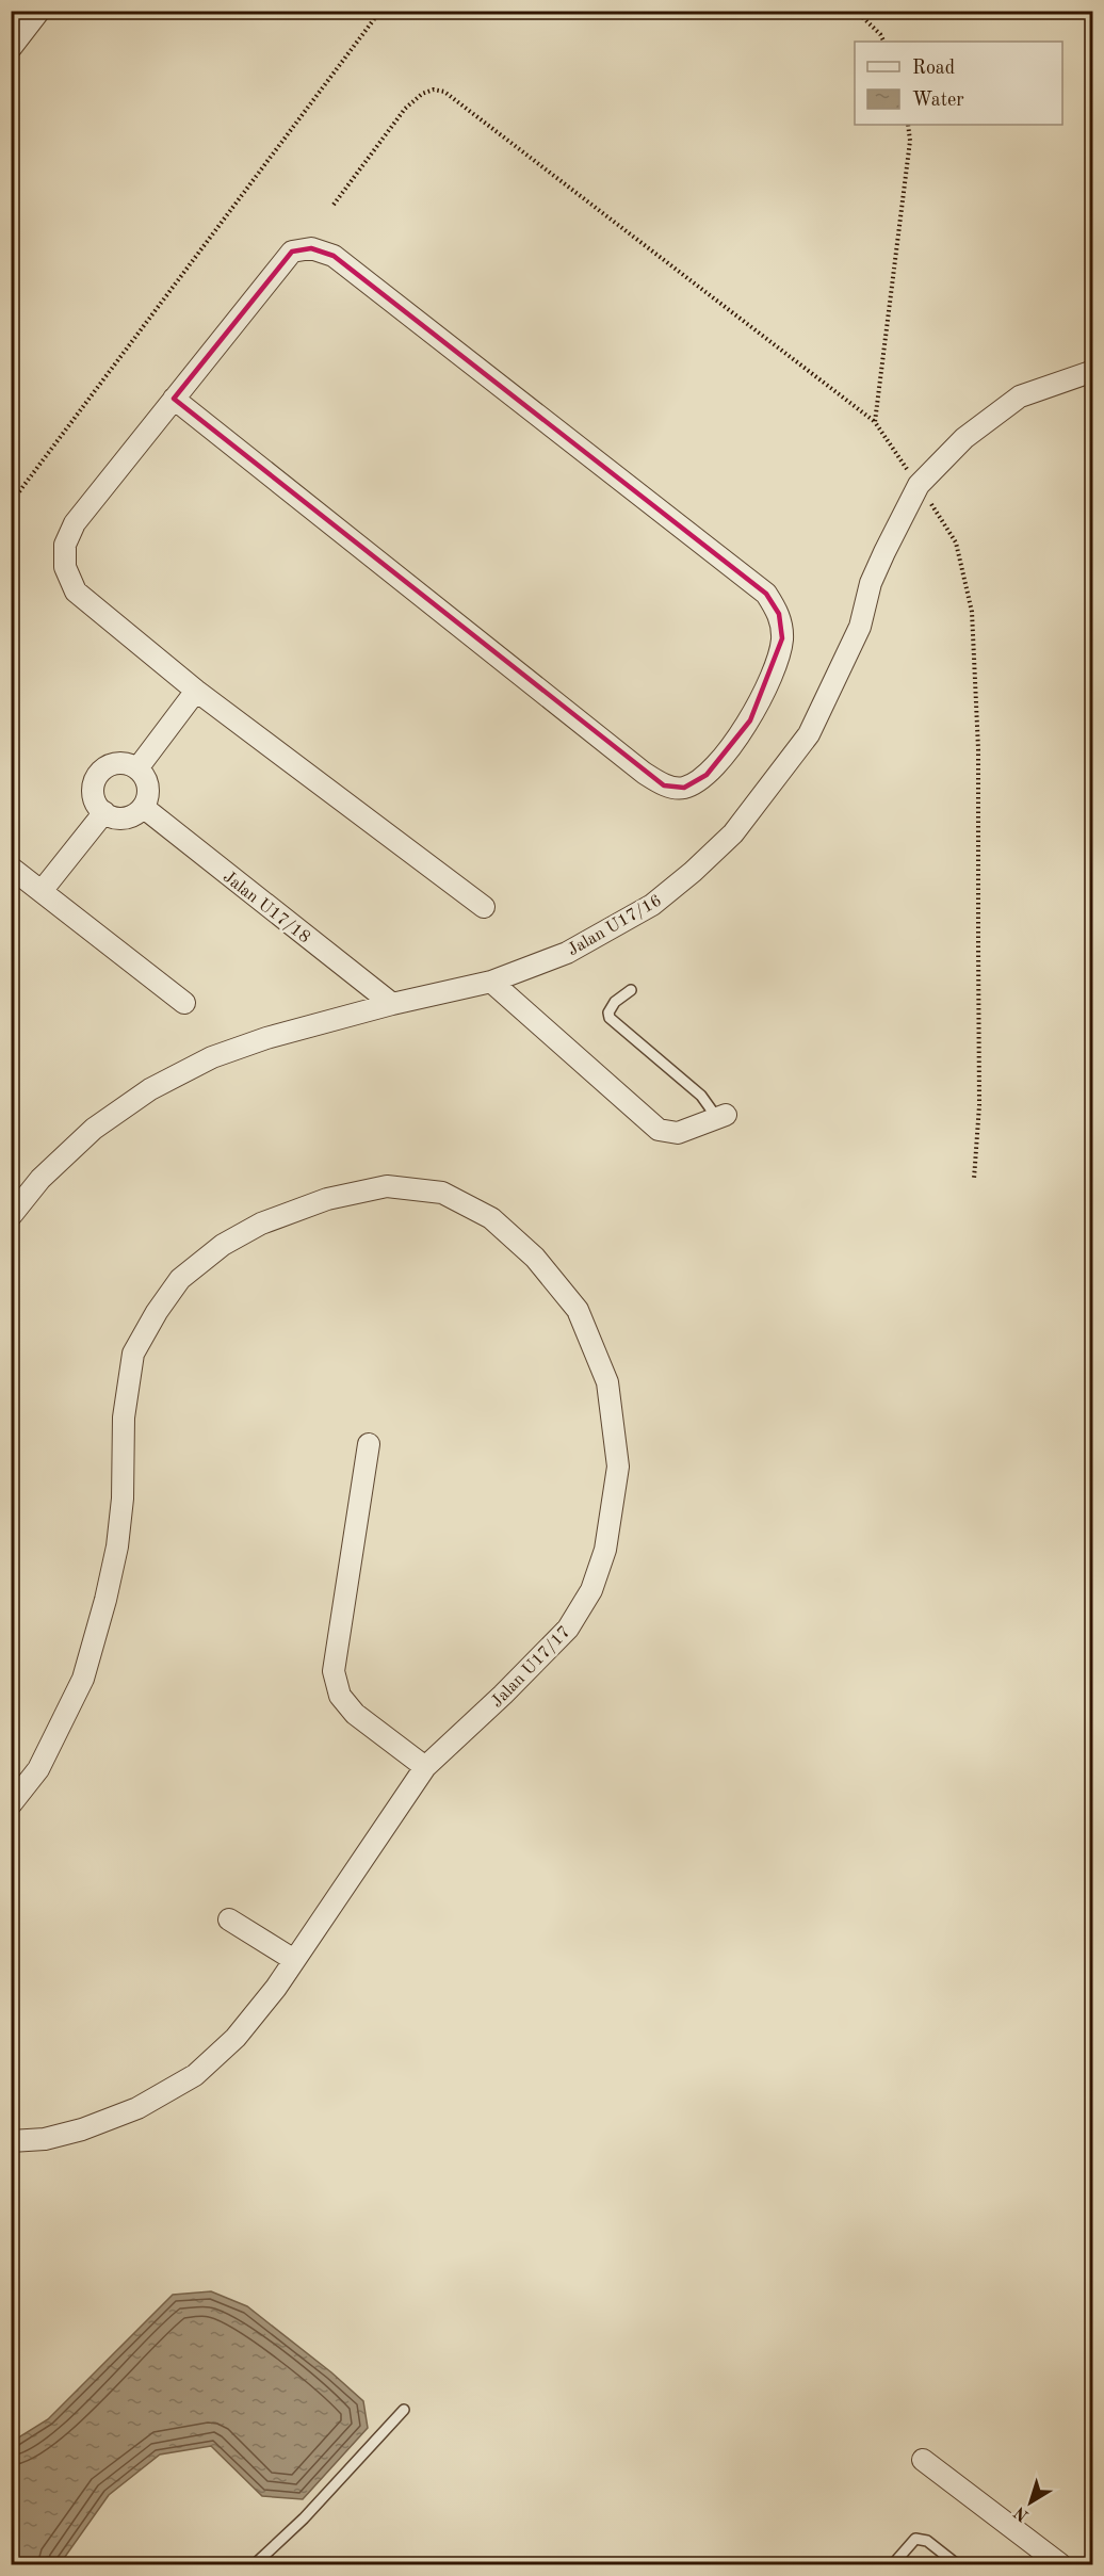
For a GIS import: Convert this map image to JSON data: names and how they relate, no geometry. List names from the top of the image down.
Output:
{
  "streets": {
    "street": ["Jalan U17/18", "Jalan U17/16", "Jalan U17/17"]
  },
  "crossings": [
    ["Jalan U17/18", "Jalan U17/16"]
  ],
  "legend": ["Road", "Water"],
  "north": "bottom left"
}
